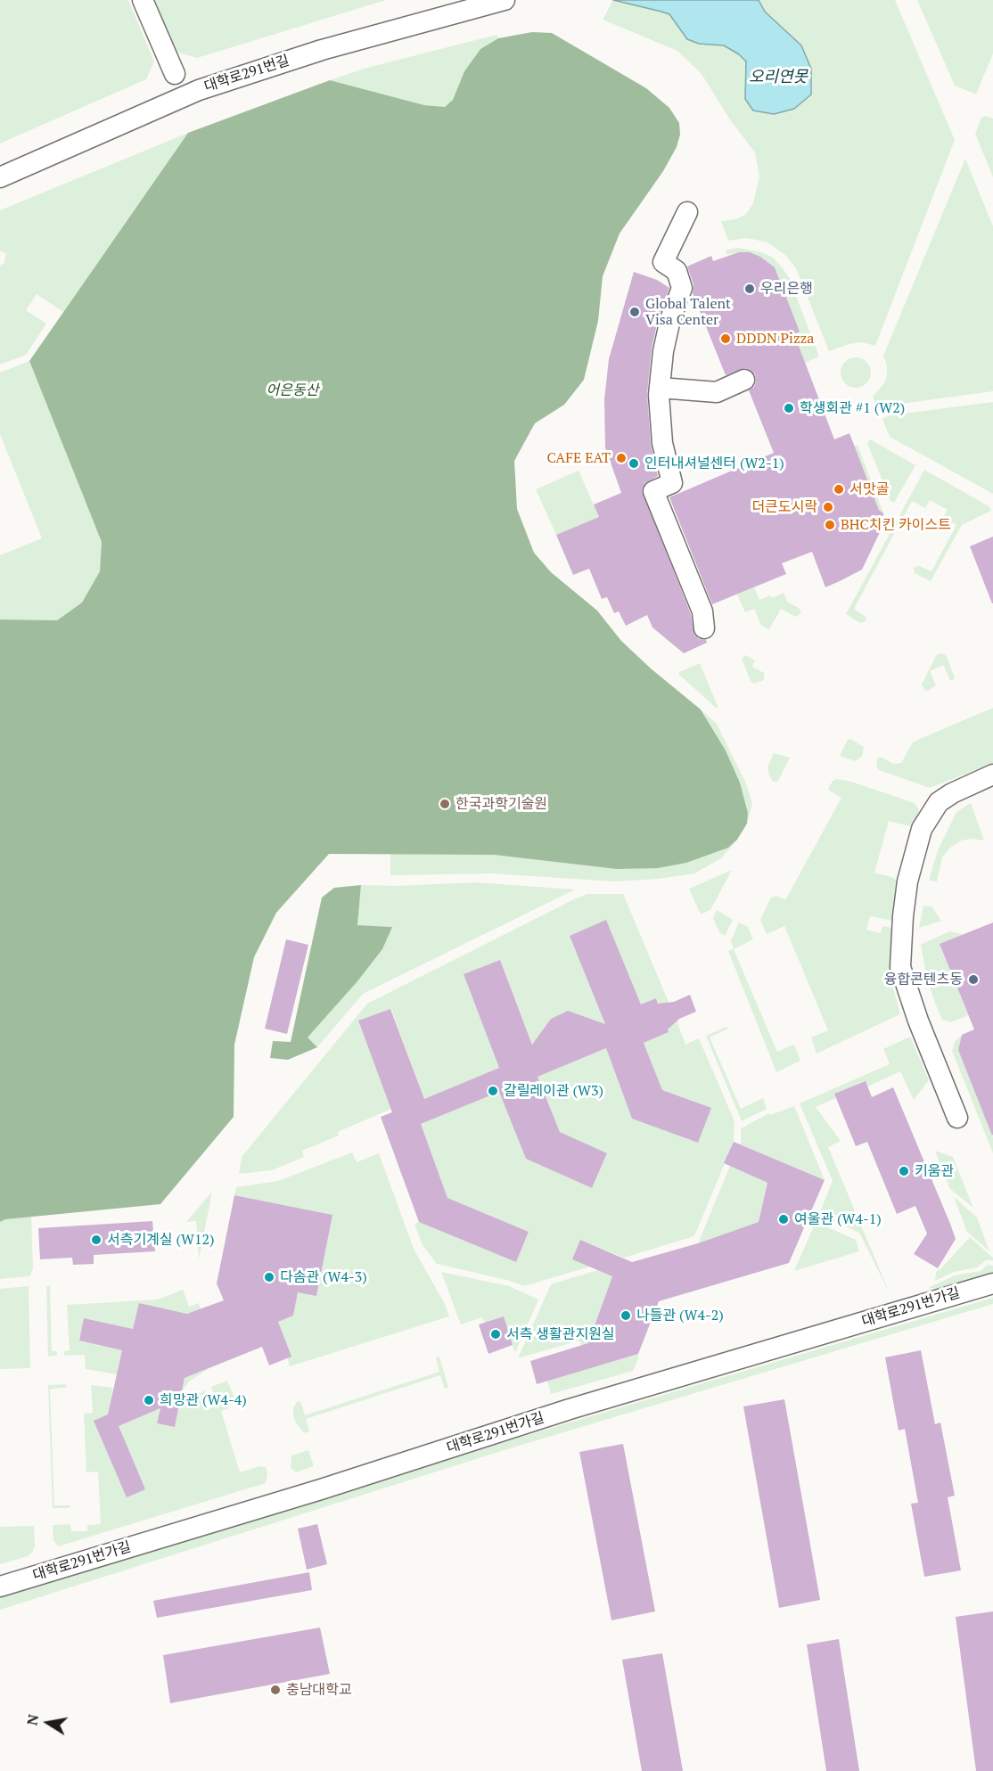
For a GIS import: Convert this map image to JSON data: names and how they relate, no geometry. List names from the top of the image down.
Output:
{
  "streets": {
    "street": ["대학로291번길", "대학로291번가길"]
  },
  "water": ["오리연못"],
  "parks": ["어은동산"],
  "places": [
    "우리은행",
    "Global Talent Visa Center",
    "DDDN Pizza",
    "학생회관 #1 (W2)",
    "CAFE EAT",
    "인터내셔널센터 (W2-1)",
    "서맛골",
    "더큰도시락",
    "BHC치킨 카이스트",
    "한국과학기술원",
    "융합콘텐츠동",
    "갈릴레이관 (W3)",
    "키움관",
    "여울관 (W4-1)",
    "서측기계실 (W12)",
    "다솜관 (W4-3)",
    "나들관 (W4-2)",
    "서측 생활관지원실",
    "희망관 (W4-4)",
    "충남대학교"
  ],
  "north": "left"
}
